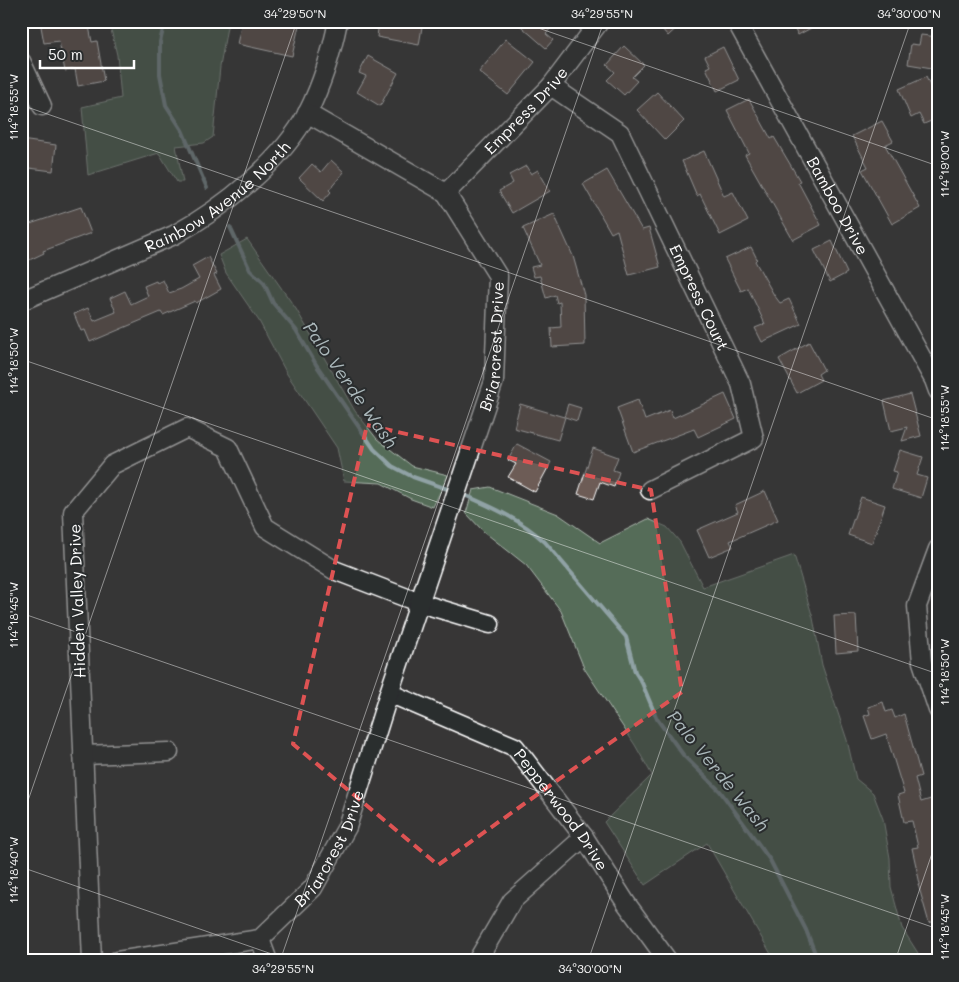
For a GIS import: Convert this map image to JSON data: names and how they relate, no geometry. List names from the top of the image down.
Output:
{
  "streets": {
    "street": [
      "Empress Drive",
      "Rainbow Avenue North",
      "Bamboo Drive",
      "Empress Court",
      "Briarcrest Drive",
      "Hidden Valley Drive",
      "Pepperwood Drive"
    ]
  },
  "crossings": [
    ["Empress Drive", "Empress Court"],
    ["Empress Drive", "Briarcrest Drive"],
    ["Rainbow Avenue North", "Briarcrest Drive"],
    ["Briarcrest Drive", "Hidden Valley Drive"],
    ["Briarcrest Drive", "Pepperwood Drive"]
  ],
  "water": ["Palo Verde Wash"],
  "scale_bar": "50 m",
  "coordinates": [
    "34°29'50\"N",
    "34°29'55\"N",
    "34°30'00\"N",
    "114°18'55\"W",
    "114°19'00\"W",
    "114°18'50\"W",
    "114°18'45\"W",
    "114°18'40\"W"
  ]
}
